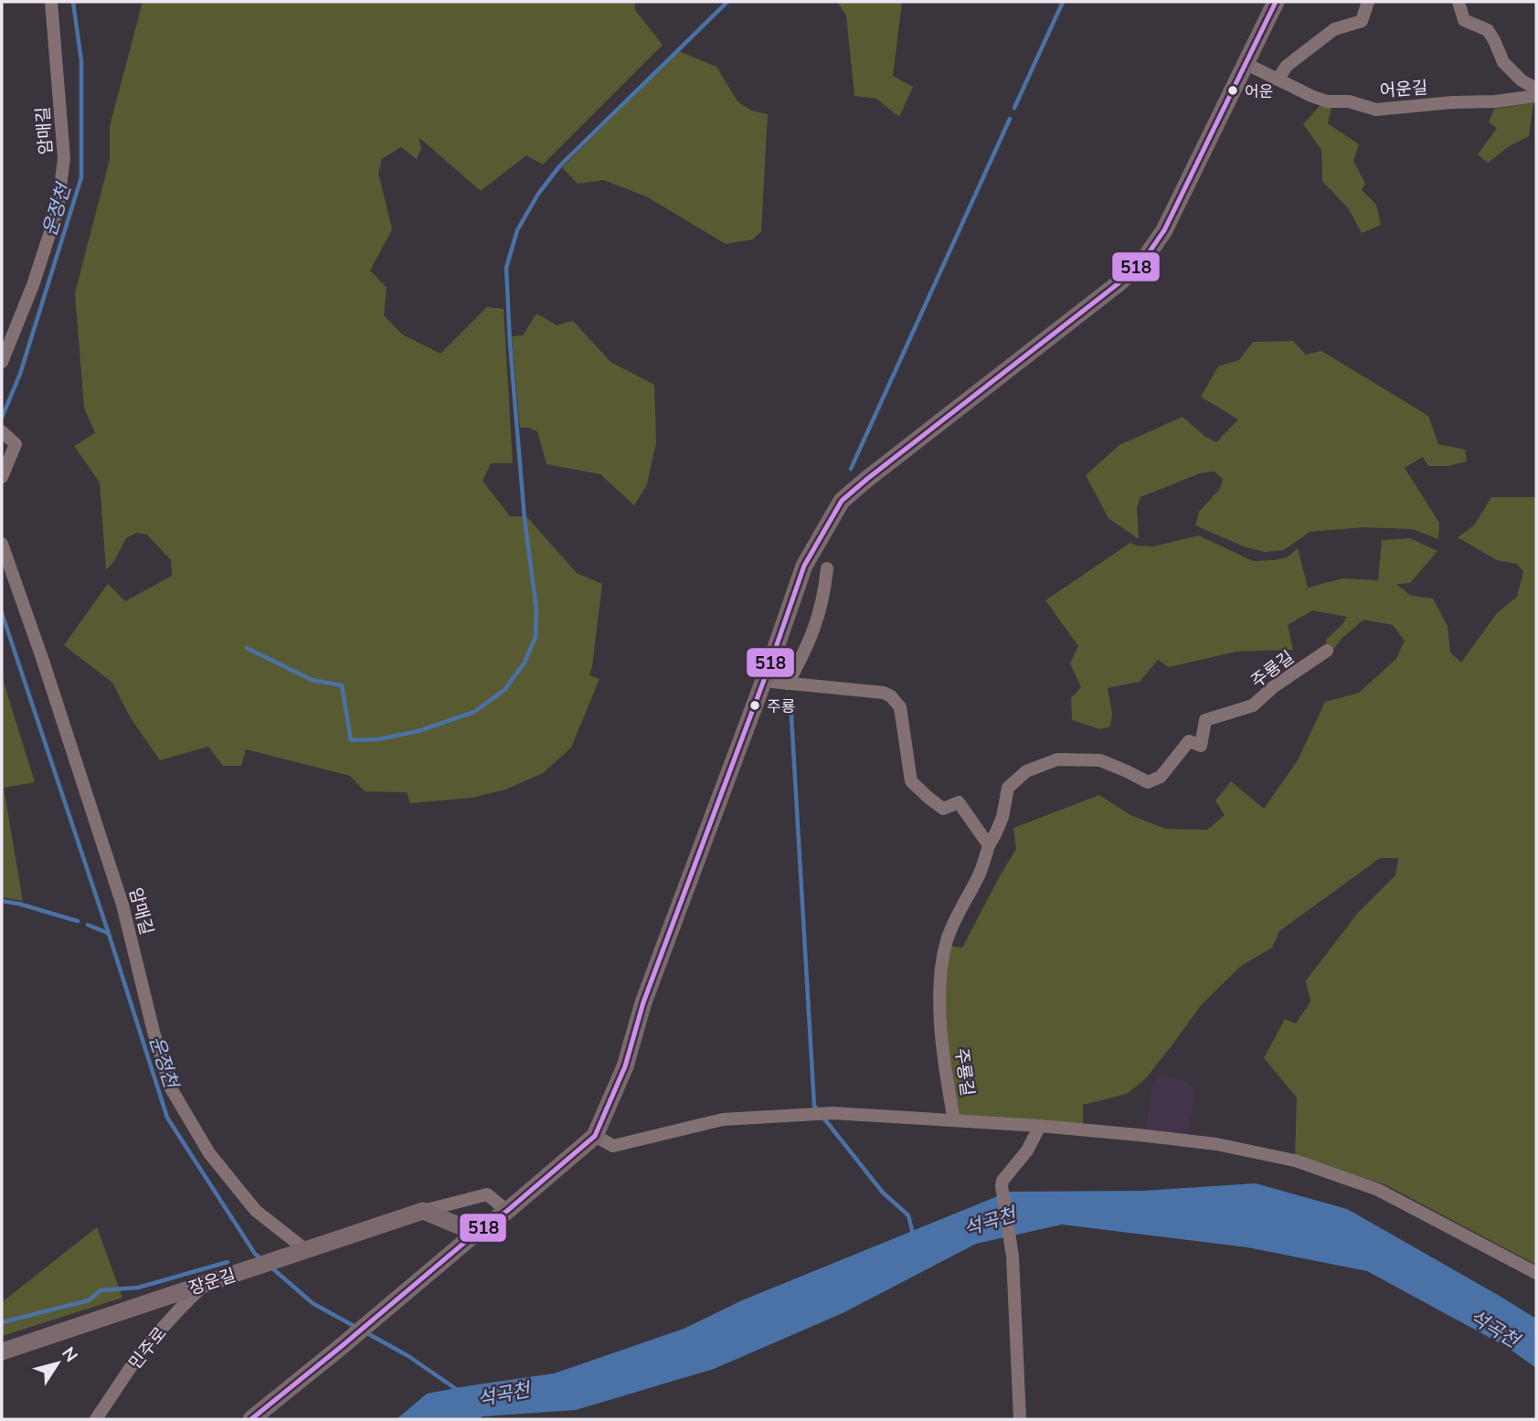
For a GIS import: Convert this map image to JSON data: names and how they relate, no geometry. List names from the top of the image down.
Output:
{
  "streets": {
    "main road": ["장운길"],
    "street": [
      "어운길",
      "암매길",
      "주룡길",
      "민주로"
    ]
  },
  "crossings": [
    ["암매길", "장운길"],
    ["장운길", "민주로"]
  ],
  "water": ["운정천", "석곡천"],
  "places": ["어운", "주룡"],
  "lines": ["transit line 518"],
  "north": "top right"
}
